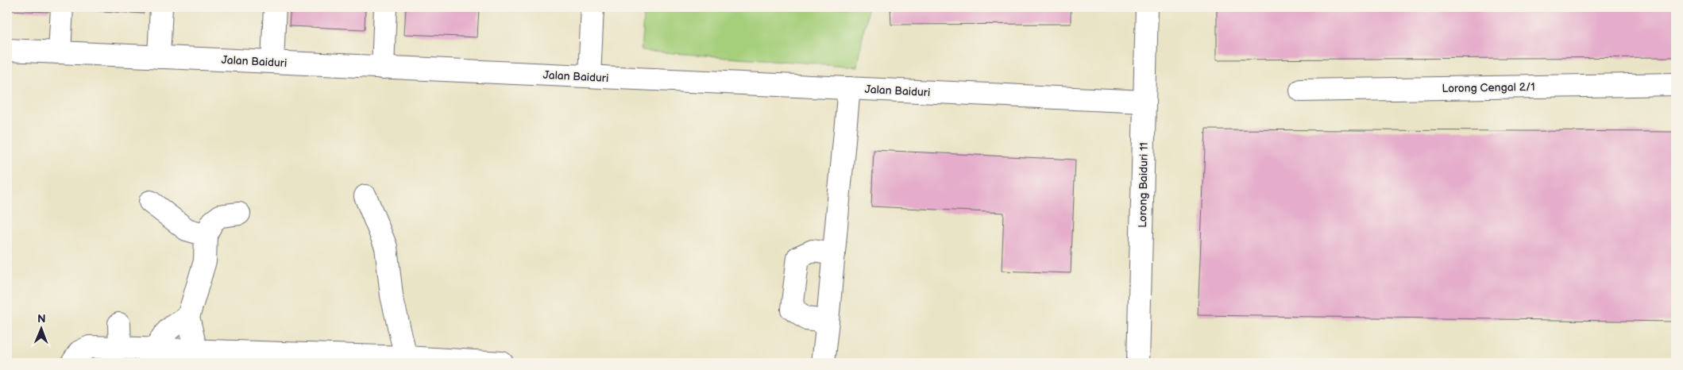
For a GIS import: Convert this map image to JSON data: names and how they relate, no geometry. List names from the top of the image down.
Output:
{
  "streets": {
    "street": ["Jalan Baiduri", "Lorong Cengal 2/1", "Lorong Baiduri 11"]
  },
  "crossings": [
    ["Jalan Baiduri", "Lorong Baiduri 11"]
  ],
  "north": "top"
}
